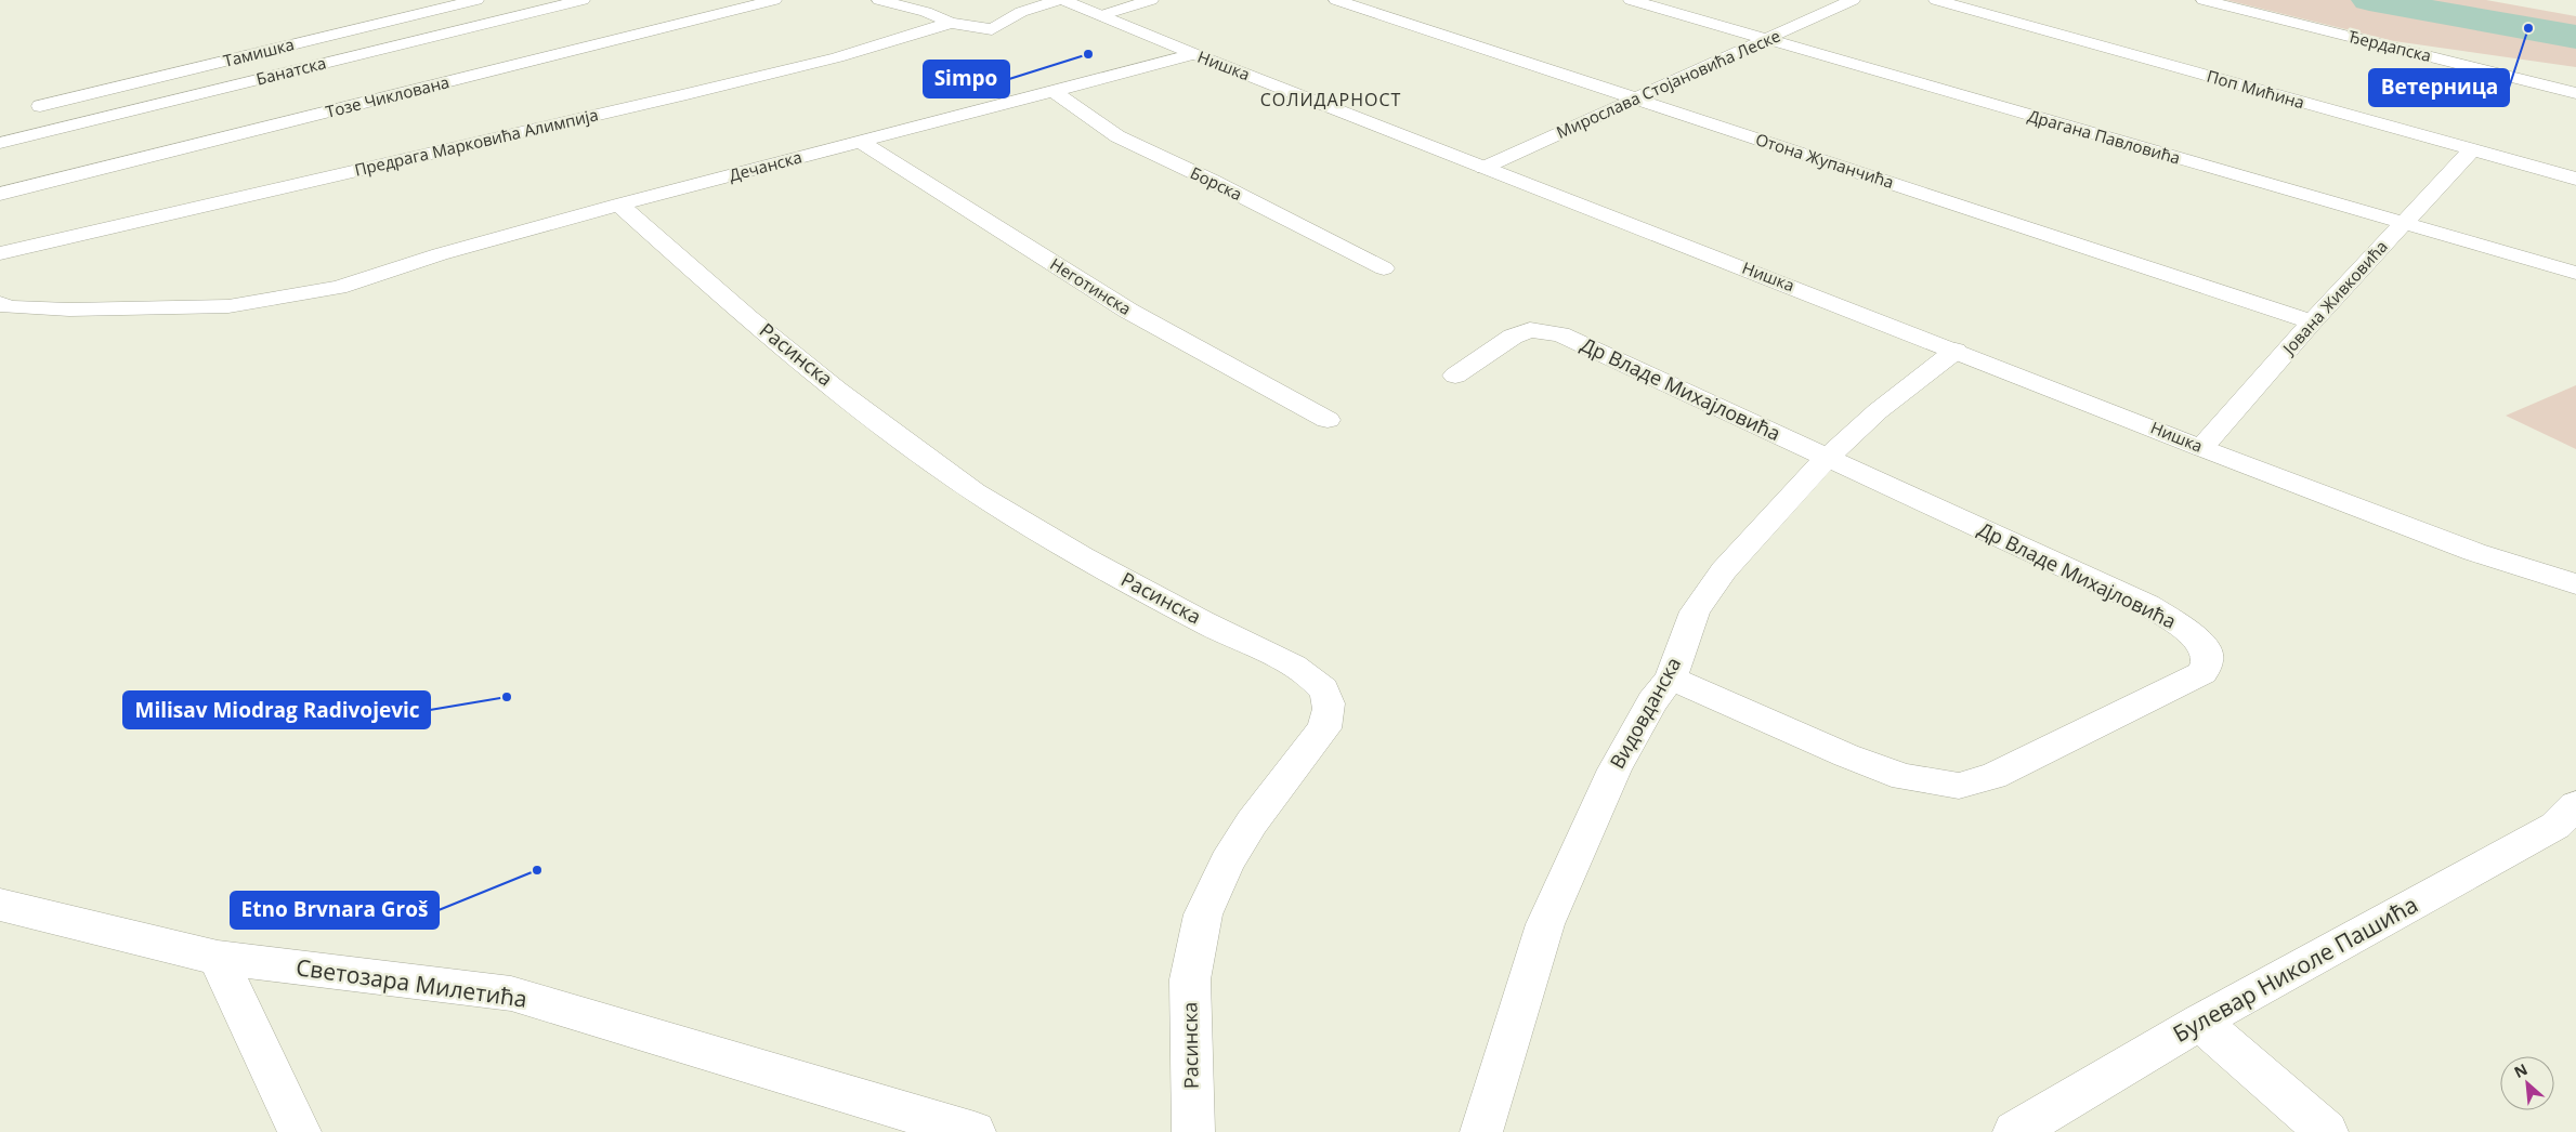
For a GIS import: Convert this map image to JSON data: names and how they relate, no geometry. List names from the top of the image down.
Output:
{
  "streets": {
    "street": [
      "Ђердапска",
      "Тамишка",
      "Нишка",
      "Банатска",
      "Мирослава Стојановића Леске",
      "Поп Мићина",
      "Тозе Чиклована",
      "Драгана Павловића",
      "Предрага Марковића Алимпија",
      "Отона Жупанчића",
      "Дечанска",
      "Борска",
      "Неготинска",
      "Јована Живковића",
      "Расинска",
      "Др Владе Михајловића",
      "Видовданска",
      "Булевар Николе Пашића",
      "Светозара Милетића"
    ]
  },
  "crossings": [
    ["Нишка", "Мирослава Стојановића Леске"],
    ["Нишка", "Дечанска"],
    ["Нишка", "Јована Живковића"],
    ["Нишка", "Видовданска"],
    ["Мирослава Стојановића Леске", "Драгана Павловића"],
    ["Мирослава Стојановића Леске", "Отона Жупанчића"],
    ["Поп Мићина", "Јована Живковића"],
    ["Драгана Павловића", "Јована Живковића"],
    ["Отона Жупанчића", "Јована Живковића"],
    ["Дечанска", "Борска"],
    ["Дечанска", "Неготинска"],
    ["Дечанска", "Расинска"],
    ["Др Владе Михајловића", "Видовданска"]
  ],
  "districts": ["СОЛИДАРНОСТ"],
  "places": [
    "Ветерница",
    "Simpo",
    "Milisav Miodrag Radivojevic",
    "Etno Brvnara Groš"
  ],
  "north": "top left"
}
